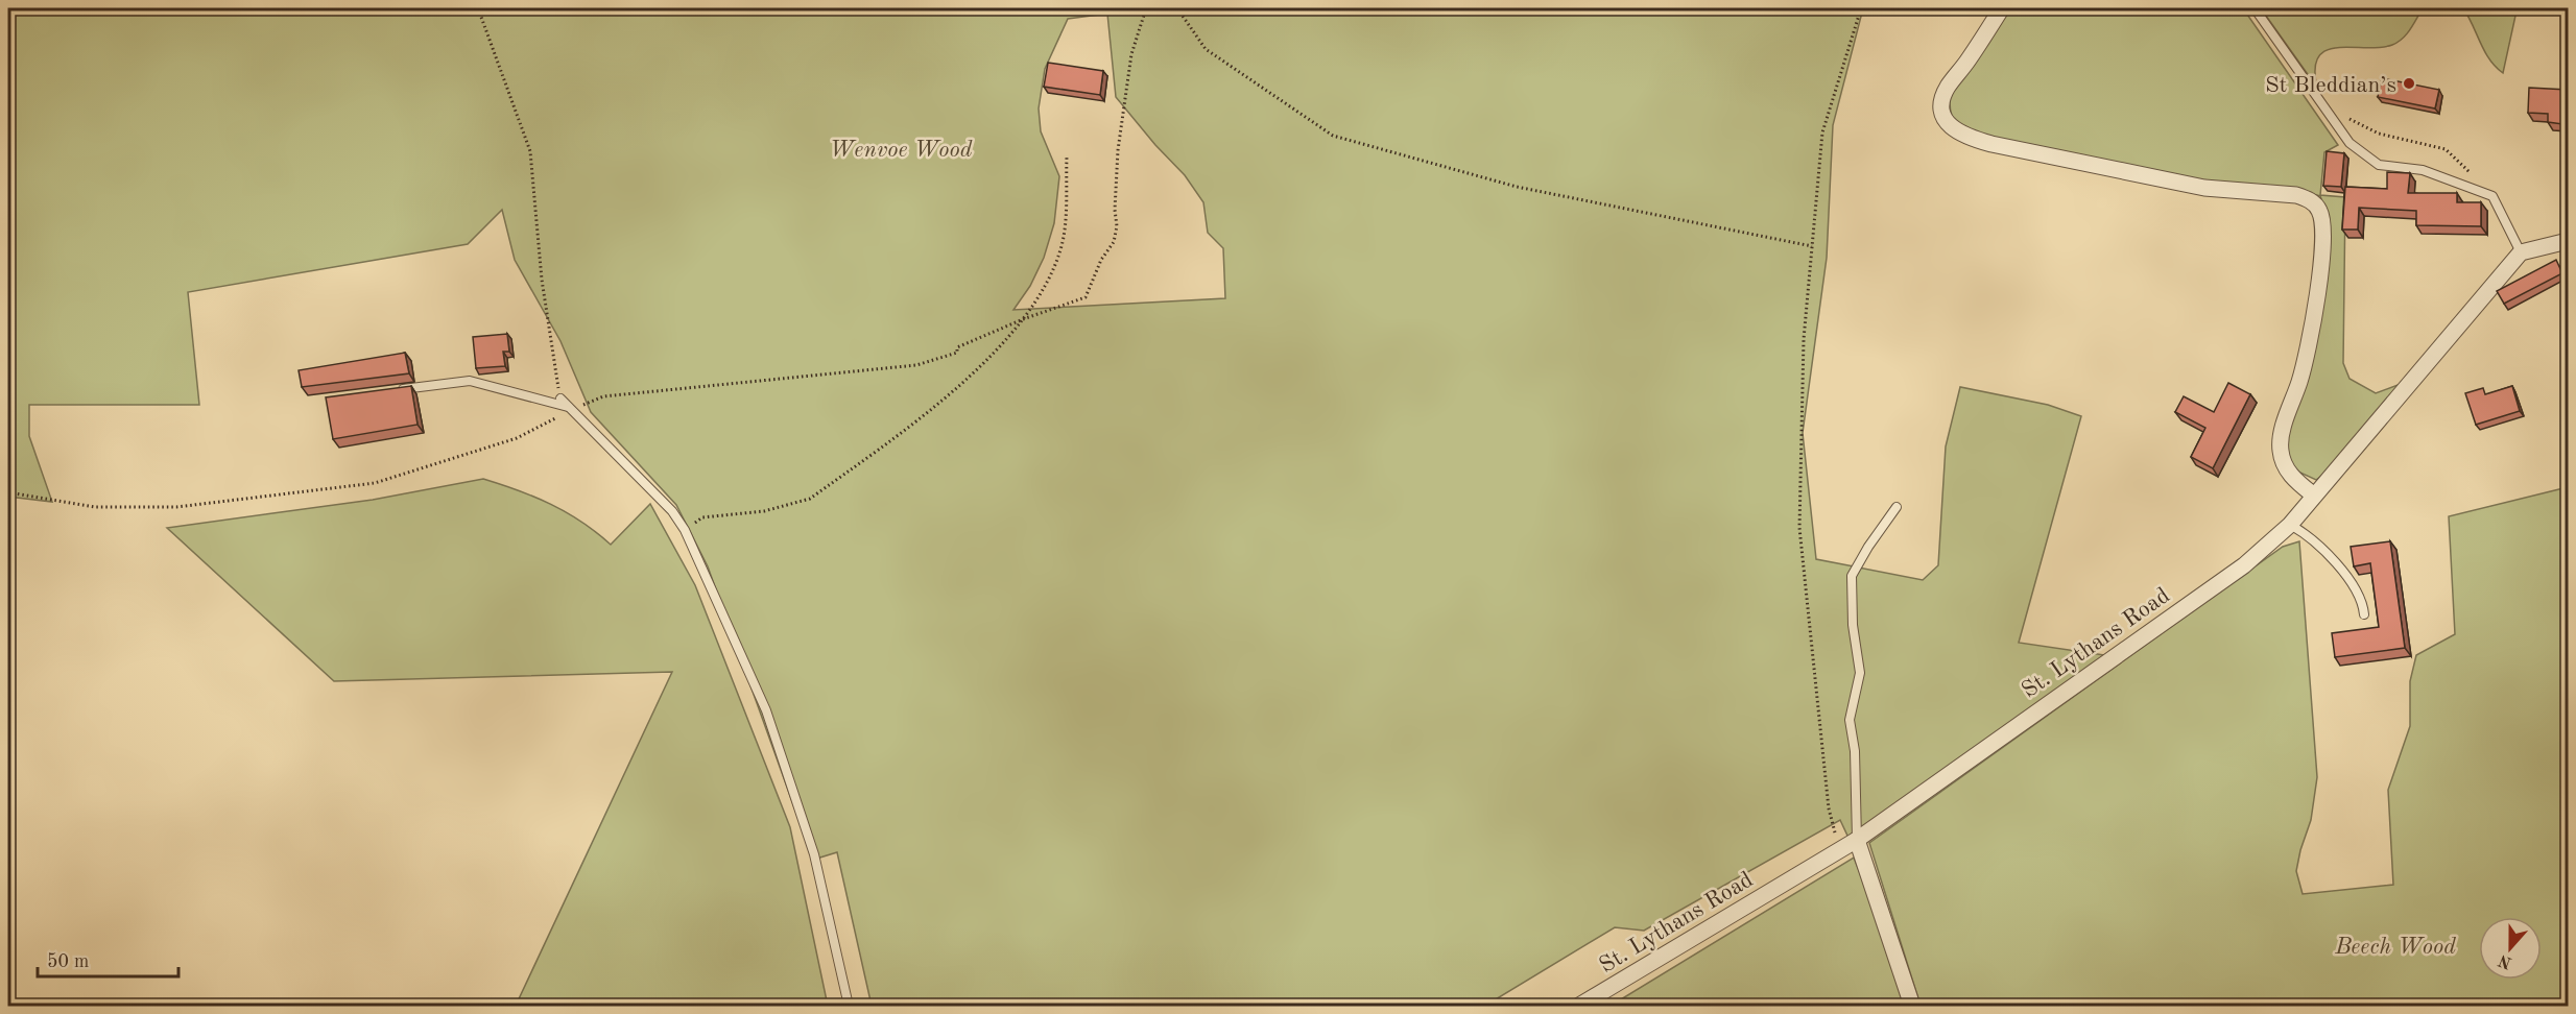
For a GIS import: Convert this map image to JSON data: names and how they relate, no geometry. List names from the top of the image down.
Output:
{
  "streets": {
    "street": ["St. Lythans Road"]
  },
  "parks": ["Wenvoe Wood", "Beech Wood"],
  "places": ["St Bleddian’s"],
  "scale_bar": "50 m",
  "north": "bottom"
}
